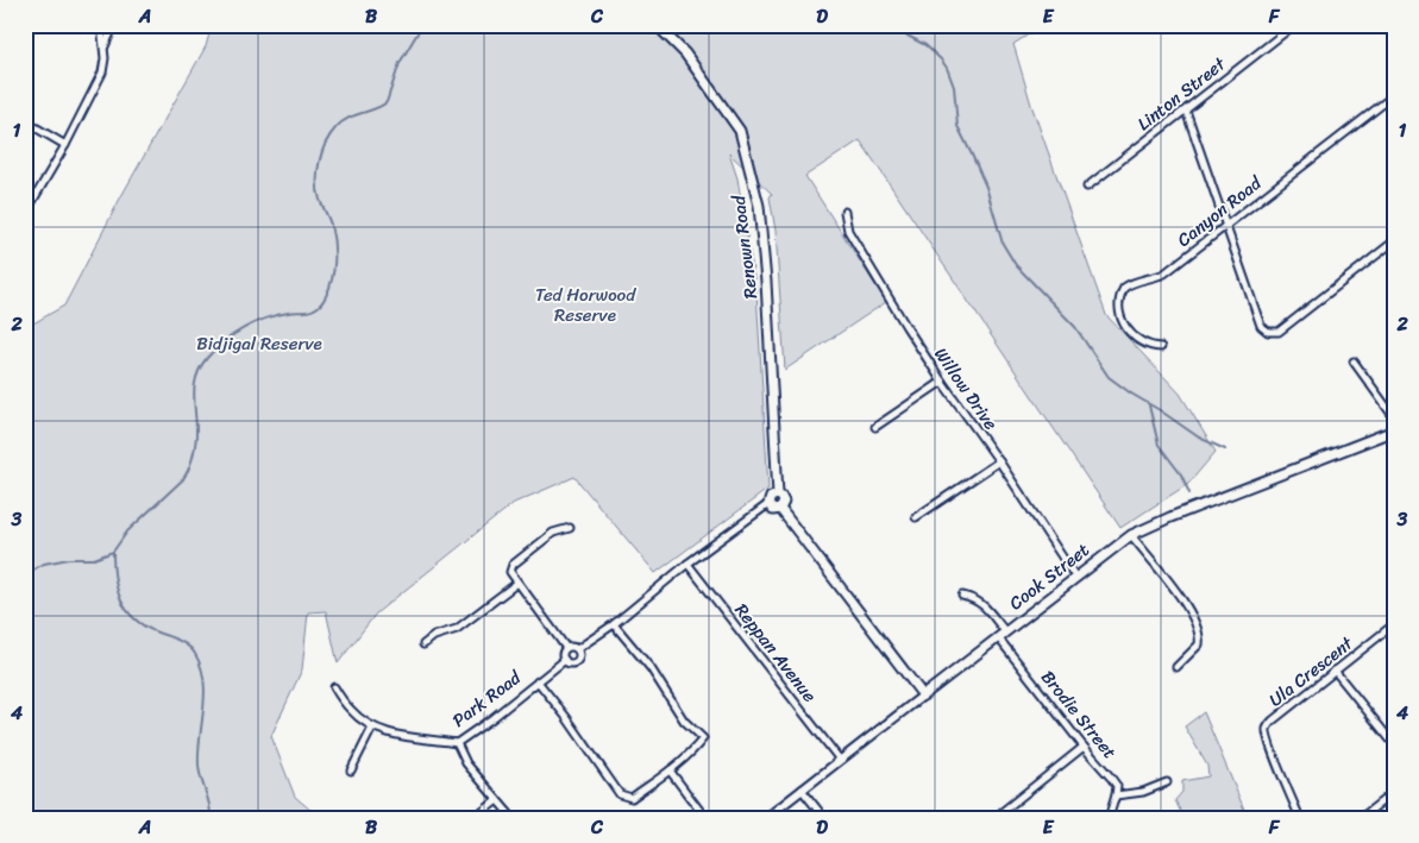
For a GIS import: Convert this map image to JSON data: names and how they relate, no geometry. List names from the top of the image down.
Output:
{
  "streets": {
    "main road": ["Renown Road", "Cook Street"],
    "street": [
      "Linton Street",
      "Canyon Road",
      "Willow Drive",
      "Reppan Avenue",
      "Ula Crescent",
      "Park Road",
      "Brodie Street"
    ]
  },
  "crossings": [
    ["Willow Drive", "Cook Street"],
    ["Cook Street", "Reppan Avenue"],
    ["Cook Street", "Brodie Street"]
  ],
  "parks": ["Ted Horwood Reserve", "Bidjigal Reserve"],
  "grid": {
    "columns": [
      "A",
      "B",
      "C",
      "D",
      "E",
      "F"
    ],
    "rows": [
      "1",
      "2",
      "3",
      "4"
    ]
  }
}
